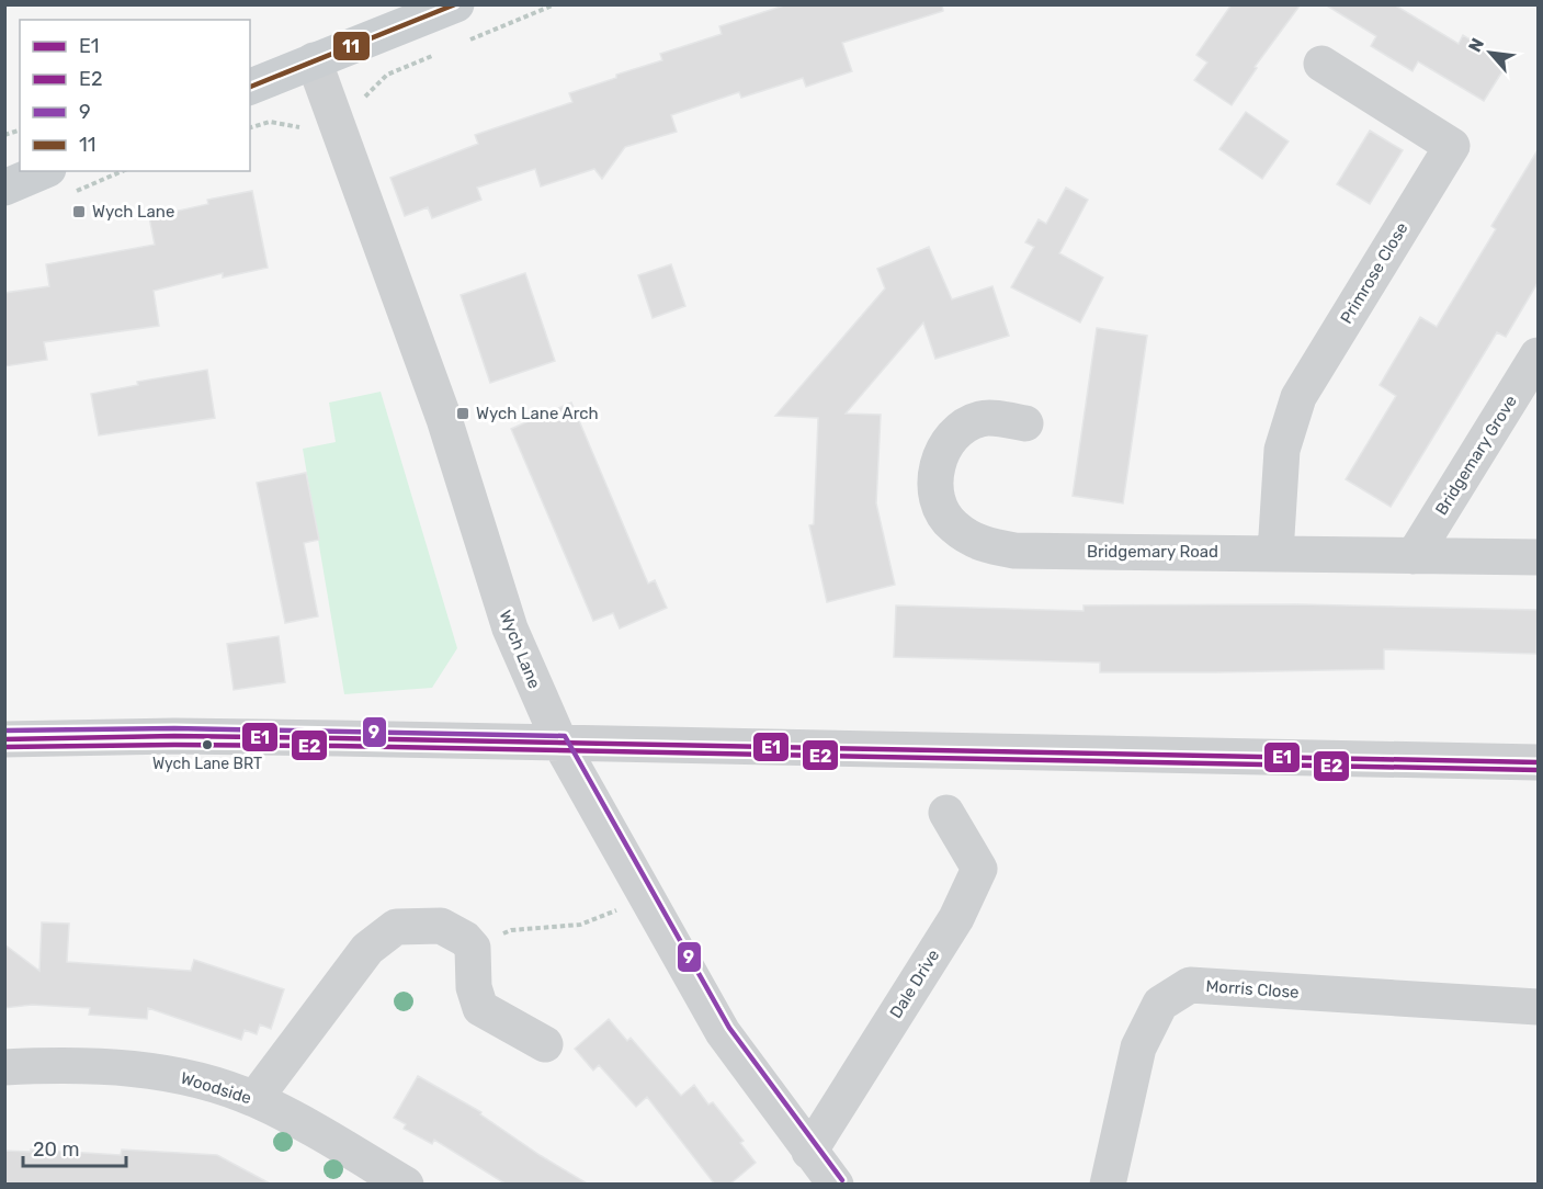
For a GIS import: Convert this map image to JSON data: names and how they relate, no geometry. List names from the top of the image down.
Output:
{
  "streets": {
    "street": [
      "Primrose Close",
      "Bridgemary Grove",
      "Bridgemary Road",
      "Wych Lane",
      "Dale Drive",
      "Morris Close",
      "Woodside"
    ]
  },
  "crossings": [
    ["Primrose Close", "Bridgemary Road"],
    ["Bridgemary Grove", "Bridgemary Road"],
    ["Wych Lane", "Dale Drive"]
  ],
  "places": {
    "transit": ["Wych Lane", "Wych Lane Arch"],
    "other": ["Wych Lane BRT"]
  },
  "lines": [
    "transit line 11",
    "transit line 9",
    "transit line E1",
    "transit line E2"
  ],
  "legend": [
    "E1",
    "E2",
    "9",
    "11"
  ],
  "scale_bar": "20 m",
  "north": "top left"
}
